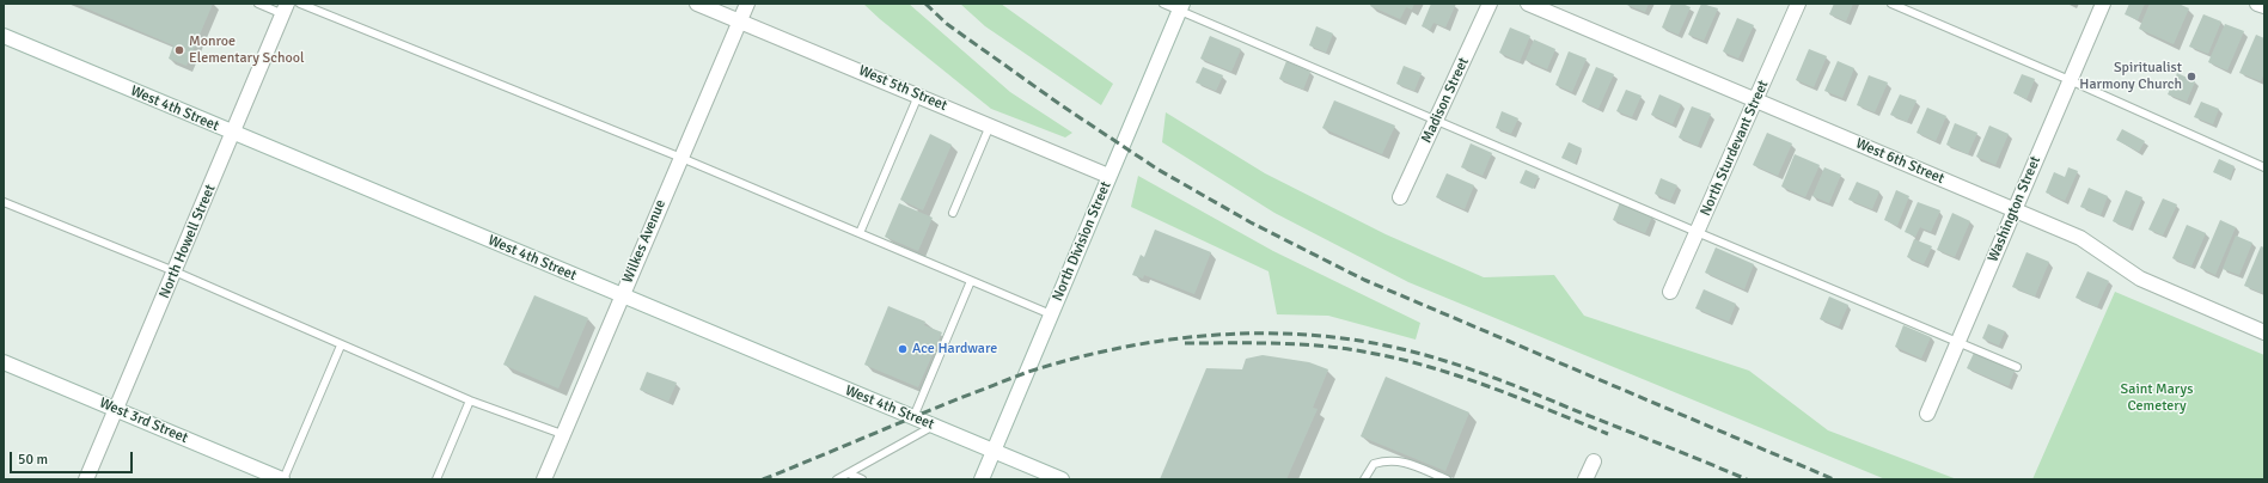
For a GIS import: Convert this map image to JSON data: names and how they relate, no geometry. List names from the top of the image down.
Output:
{
  "streets": {
    "street": [
      "West 5th Street",
      "Madison Street",
      "West 4th Street",
      "North Sturdevant Street",
      "West 6th Street",
      "Washington Street",
      "North Howell Street",
      "Wilkes Avenue",
      "North Division Street",
      "West 3rd Street"
    ]
  },
  "crossings": [
    ["West 5th Street", "Wilkes Avenue"],
    ["West 5th Street", "North Division Street"],
    ["West 4th Street", "North Howell Street"],
    ["West 4th Street", "Wilkes Avenue"],
    ["West 4th Street", "North Division Street"],
    ["North Sturdevant Street", "West 6th Street"],
    ["West 6th Street", "Washington Street"],
    ["North Howell Street", "West 3rd Street"]
  ],
  "parks": ["Saint Marys Cemetery"],
  "places": ["Monroe Elementary School", "Spiritualist Harmony Church", "Ace Hardware"],
  "scale_bar": "50 m"
}
